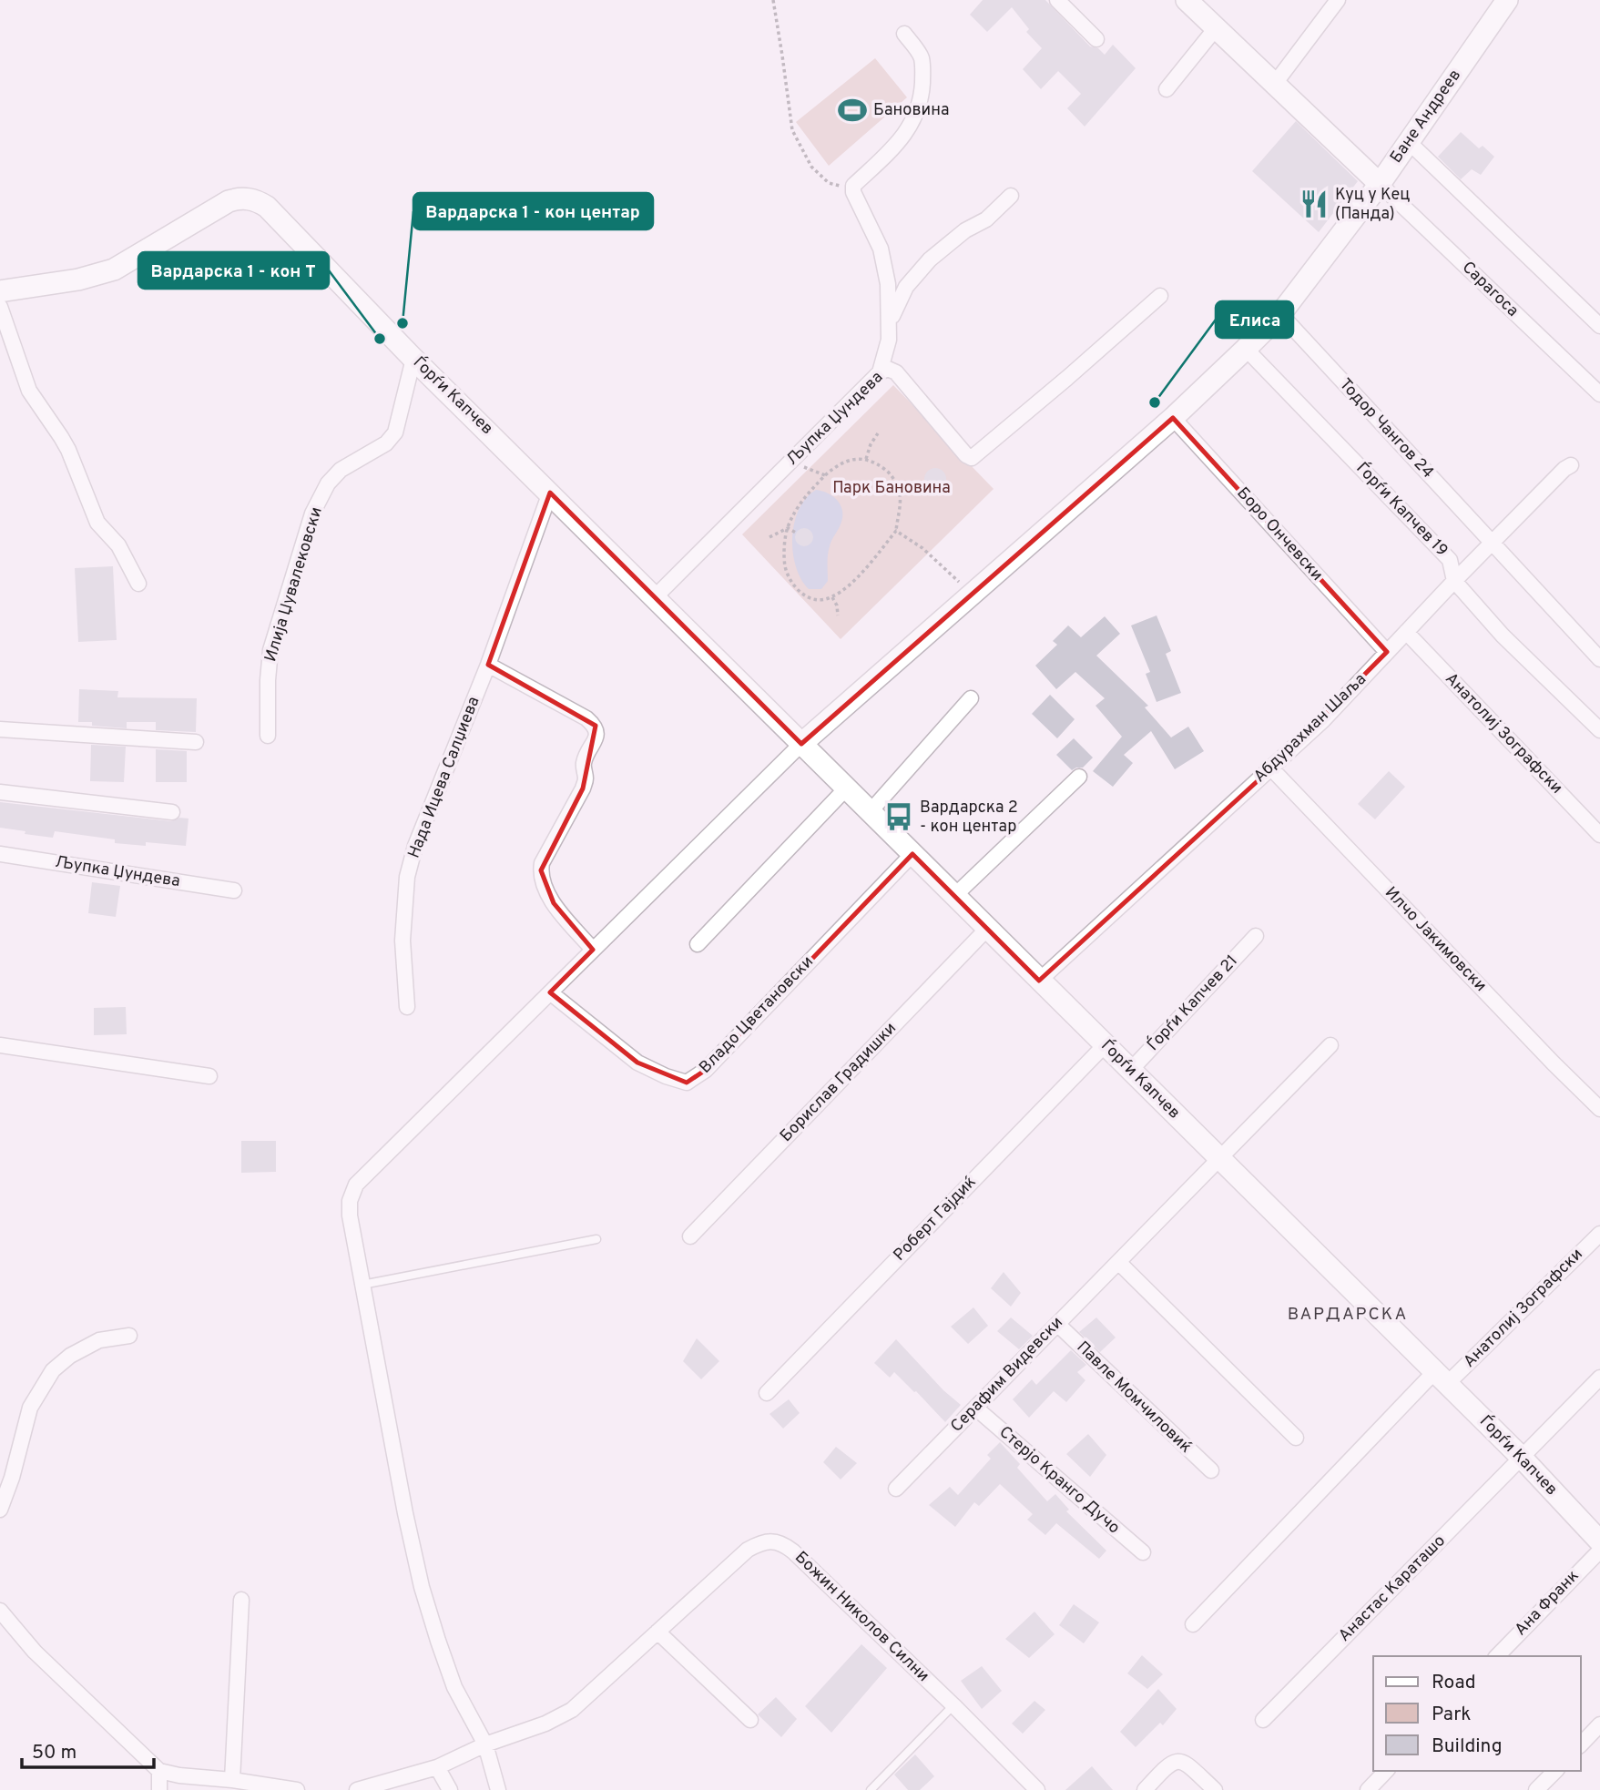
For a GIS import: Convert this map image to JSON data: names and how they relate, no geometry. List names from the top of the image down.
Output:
{
  "streets": {
    "street": [
      "Бане Андреев",
      "Сарагоса",
      "Ѓорѓи Капчев",
      "Љупка Џундева",
      "Тодор Чангов 24",
      "Ѓорѓи Капчев 19",
      "Боро Ончевски",
      "Илија Џувалековски",
      "Абдурахман Шаља",
      "Анатолиј Зографски",
      "Нада Ицева Салџиева",
      "Илчо Јакимовски",
      "Ѓорѓи Капчев 21",
      "Владо Цветановски",
      "Борислав Градишки",
      "Роберт Гајдиќ",
      "Серафим Видевски",
      "Павле Момчиловиќ",
      "Стерјо Кранго Дучо",
      "Анастас Караташо",
      "Ана Франк",
      "Божин Николов Силни"
    ]
  },
  "crossings": [
    ["Бане Андреев", "Сарагоса"],
    ["Бане Андреев", "Тодор Чангов 24"],
    ["Бане Андреев", "Ѓорѓи Капчев 19"],
    ["Ѓорѓи Капчев", "Љупка Џундева"],
    ["Ѓорѓи Капчев", "Илија Џувалековски"],
    ["Ѓорѓи Капчев", "Абдурахман Шаља"],
    ["Ѓорѓи Капчев", "Анатолиј Зографски"],
    ["Ѓорѓи Капчев", "Нада Ицева Салџиева"],
    ["Ѓорѓи Капчев", "Ѓорѓи Капчев 21"],
    ["Ѓорѓи Капчев", "Владо Цветановски"],
    ["Ѓорѓи Капчев", "Борислав Градишки"],
    ["Ѓорѓи Капчев", "Роберт Гајдиќ"],
    ["Ѓорѓи Капчев", "Серафим Видевски"],
    ["Ѓорѓи Капчев", "Анастас Караташо"],
    ["Тодор Чангов 24", "Абдурахман Шаља"],
    ["Ѓорѓи Капчев 19", "Абдурахман Шаља"],
    ["Боро Ончевски", "Абдурахман Шаља"],
    ["Абдурахман Шаља", "Анатолиј Зографски"],
    ["Абдурахман Шаља", "Илчо Јакимовски"],
    ["Серафим Видевски", "Павле Момчиловиќ"],
    ["Серафим Видевски", "Стерјо Кранго Дучо"]
  ],
  "districts": ["ВАРДАРСКА"],
  "parks": ["Парк Бановина"],
  "places": {
    "sports": ["Бановина"],
    "restaurant": ["Куц у Кец (Панда)"],
    "other": ["Вардарска 1 - кон центар", "Вардарска 1 - кон Т", "Елиса"],
    "bus stop": ["Вардарска 2 - кон центар"]
  },
  "legend": ["Road", "Park", "Building"],
  "scale_bar": "50 m"
}
